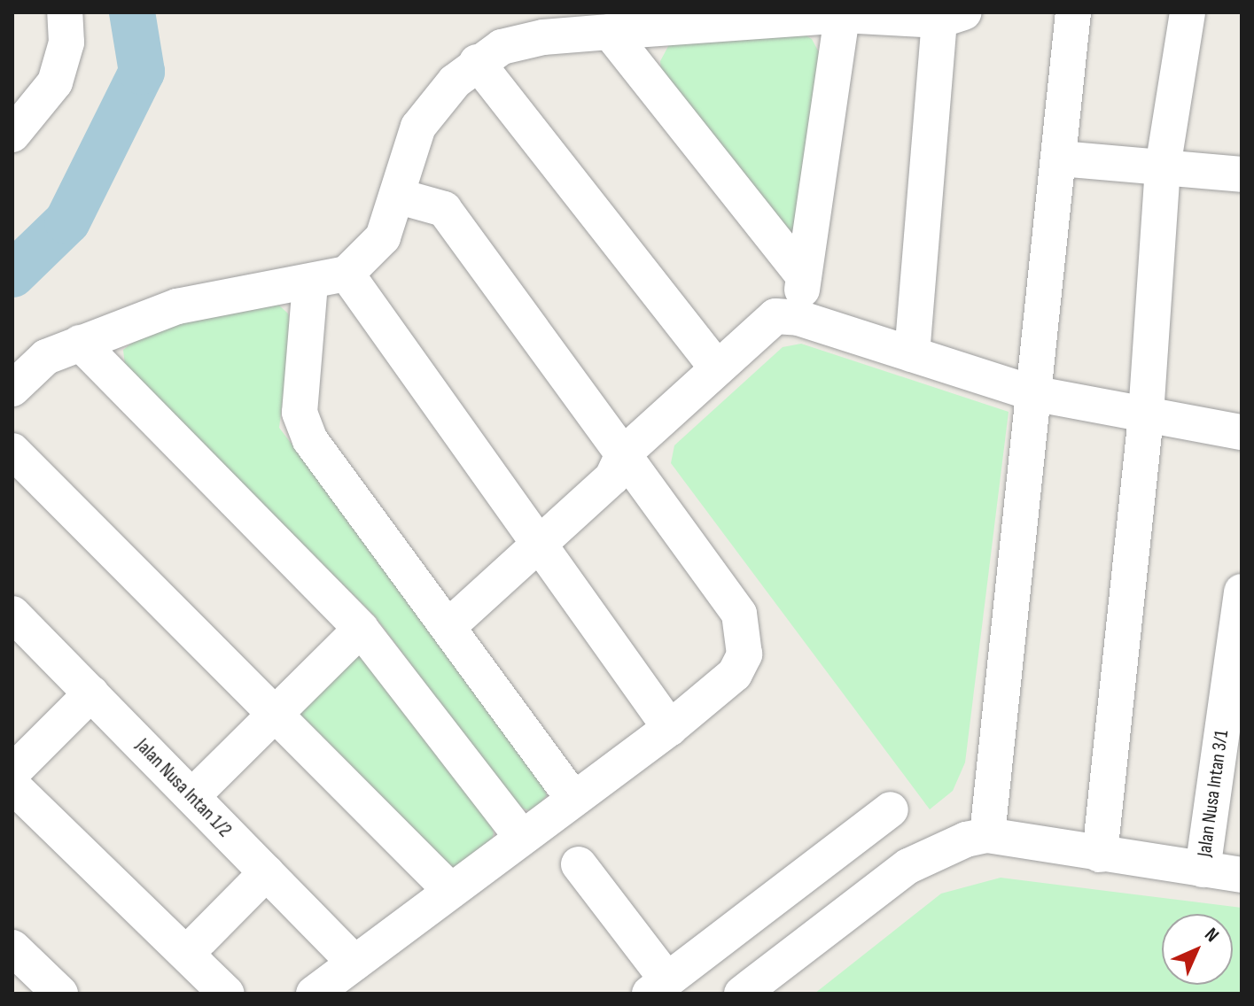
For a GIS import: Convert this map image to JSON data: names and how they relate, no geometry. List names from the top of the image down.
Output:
{
  "streets": {
    "street": ["Jalan Nusa Intan 1/2", "Jalan Nusa Intan 3/1"]
  },
  "north": "top right"
}
